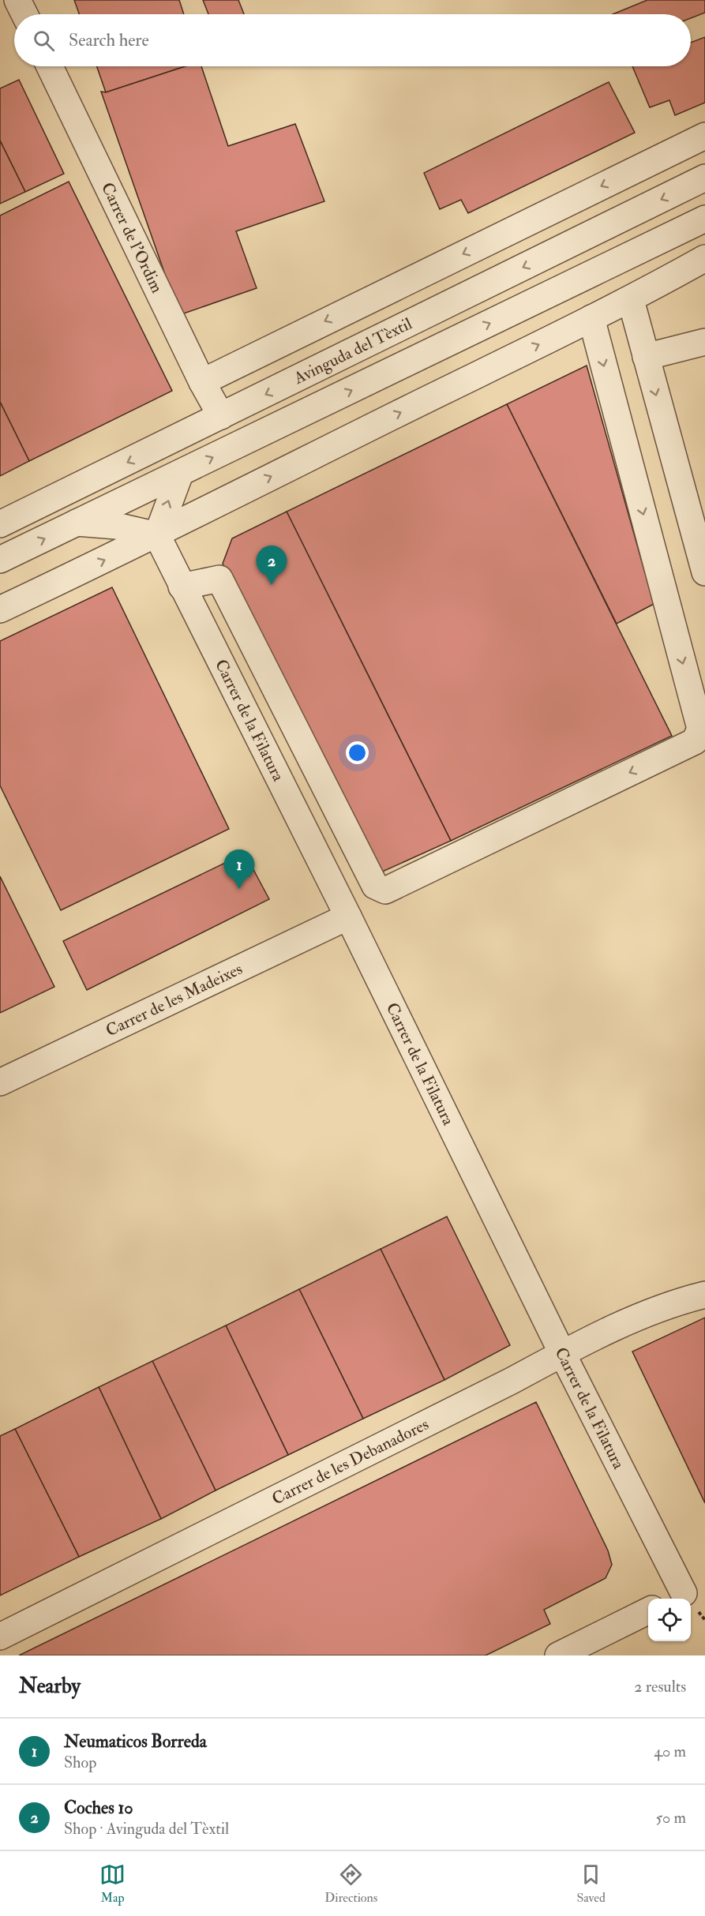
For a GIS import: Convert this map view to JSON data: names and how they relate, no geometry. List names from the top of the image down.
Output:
{
  "streets": {
    "street": [
      "Carrer de l'Ordim",
      "Avinguda del Tèxtil",
      "Carrer de la Filatura",
      "Carrer de les Madeixes",
      "Carrer de les Debanadores"
    ]
  },
  "crossings": [
    ["Carrer de l'Ordim", "Avinguda del Tèxtil"],
    ["Carrer de la Filatura", "Carrer de les Madeixes"],
    ["Carrer de la Filatura", "Carrer de les Debanadores"]
  ],
  "page": {
    "search": "Search here",
    "pins": ["2", "1"],
    "heading": ["Nearby", "2 results"],
    "list": [
      {
        "mark": "1",
        "name": "Neumaticos Borreda",
        "note": "Shop",
        "value": "40 m"
      },
      {
        "mark": "2",
        "name": "Coches 10",
        "note": "Shop · Avinguda del Tèxtil",
        "value": "50 m"
      }
    ],
    "nav": ["Map", "Directions", "Saved"]
  }
}
